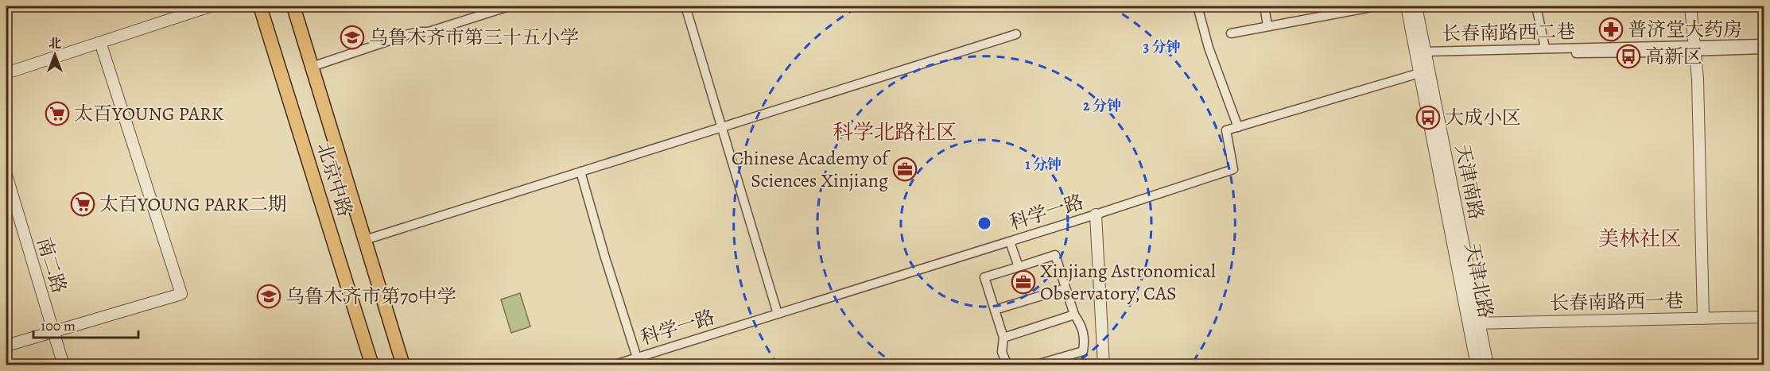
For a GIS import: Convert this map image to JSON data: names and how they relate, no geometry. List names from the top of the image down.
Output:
{
  "streets": {
    "main road": ["北京中路"],
    "street": [
      "长春南路西二巷",
      "天津南路",
      "科学一路",
      "南二路",
      "天津北路",
      "长春南路西一巷"
    ]
  },
  "crossings": [
    ["长春南路西二巷", "天津南路"],
    ["天津南路", "天津北路"],
    ["天津南路", "长春南路西一巷"],
    ["天津北路", "长春南路西一巷"]
  ],
  "districts": ["科学北路社区", "美林社区"],
  "places": {
    "pharmacy": ["普济堂大药房"],
    "school or university": ["乌鲁木齐市第三十五小学", "乌鲁木齐市第70中学"],
    "bus stop": ["高新区", "大成小区"],
    "supermarket": ["太百YOUNG PARK", "太百YOUNG PARK二期"],
    "office": ["Chinese Academy of Sciences Xinjiang", "Xinjiang Astronomical Observatory, CAS"]
  },
  "scale_bar": "100 m",
  "north": "top",
  "rings": ["3 分钟", "2 分钟", "1 分钟"]
}
